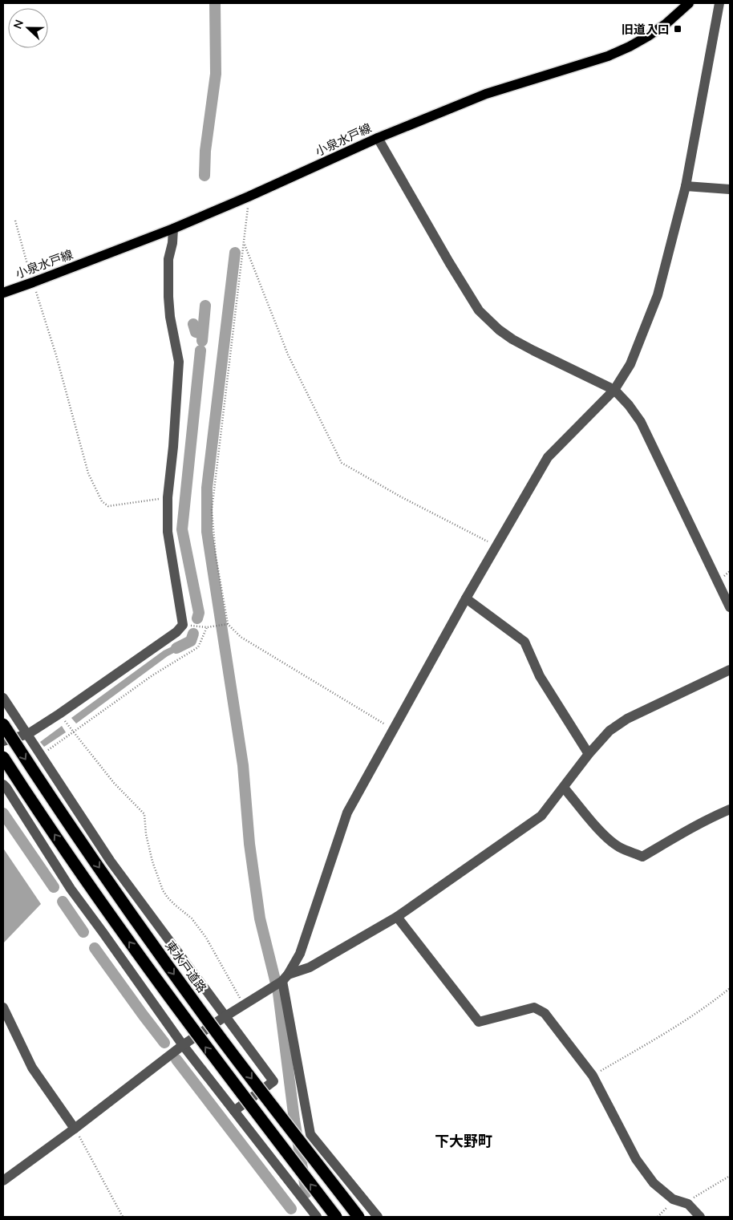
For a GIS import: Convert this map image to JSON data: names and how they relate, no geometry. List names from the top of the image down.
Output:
{
  "streets": {
    "highway": ["東水戸道路"],
    "main road": ["小泉水戸線"]
  },
  "districts": ["下大野町"],
  "places": {
    "transit": ["旧道入口"]
  },
  "north": "left"
}
